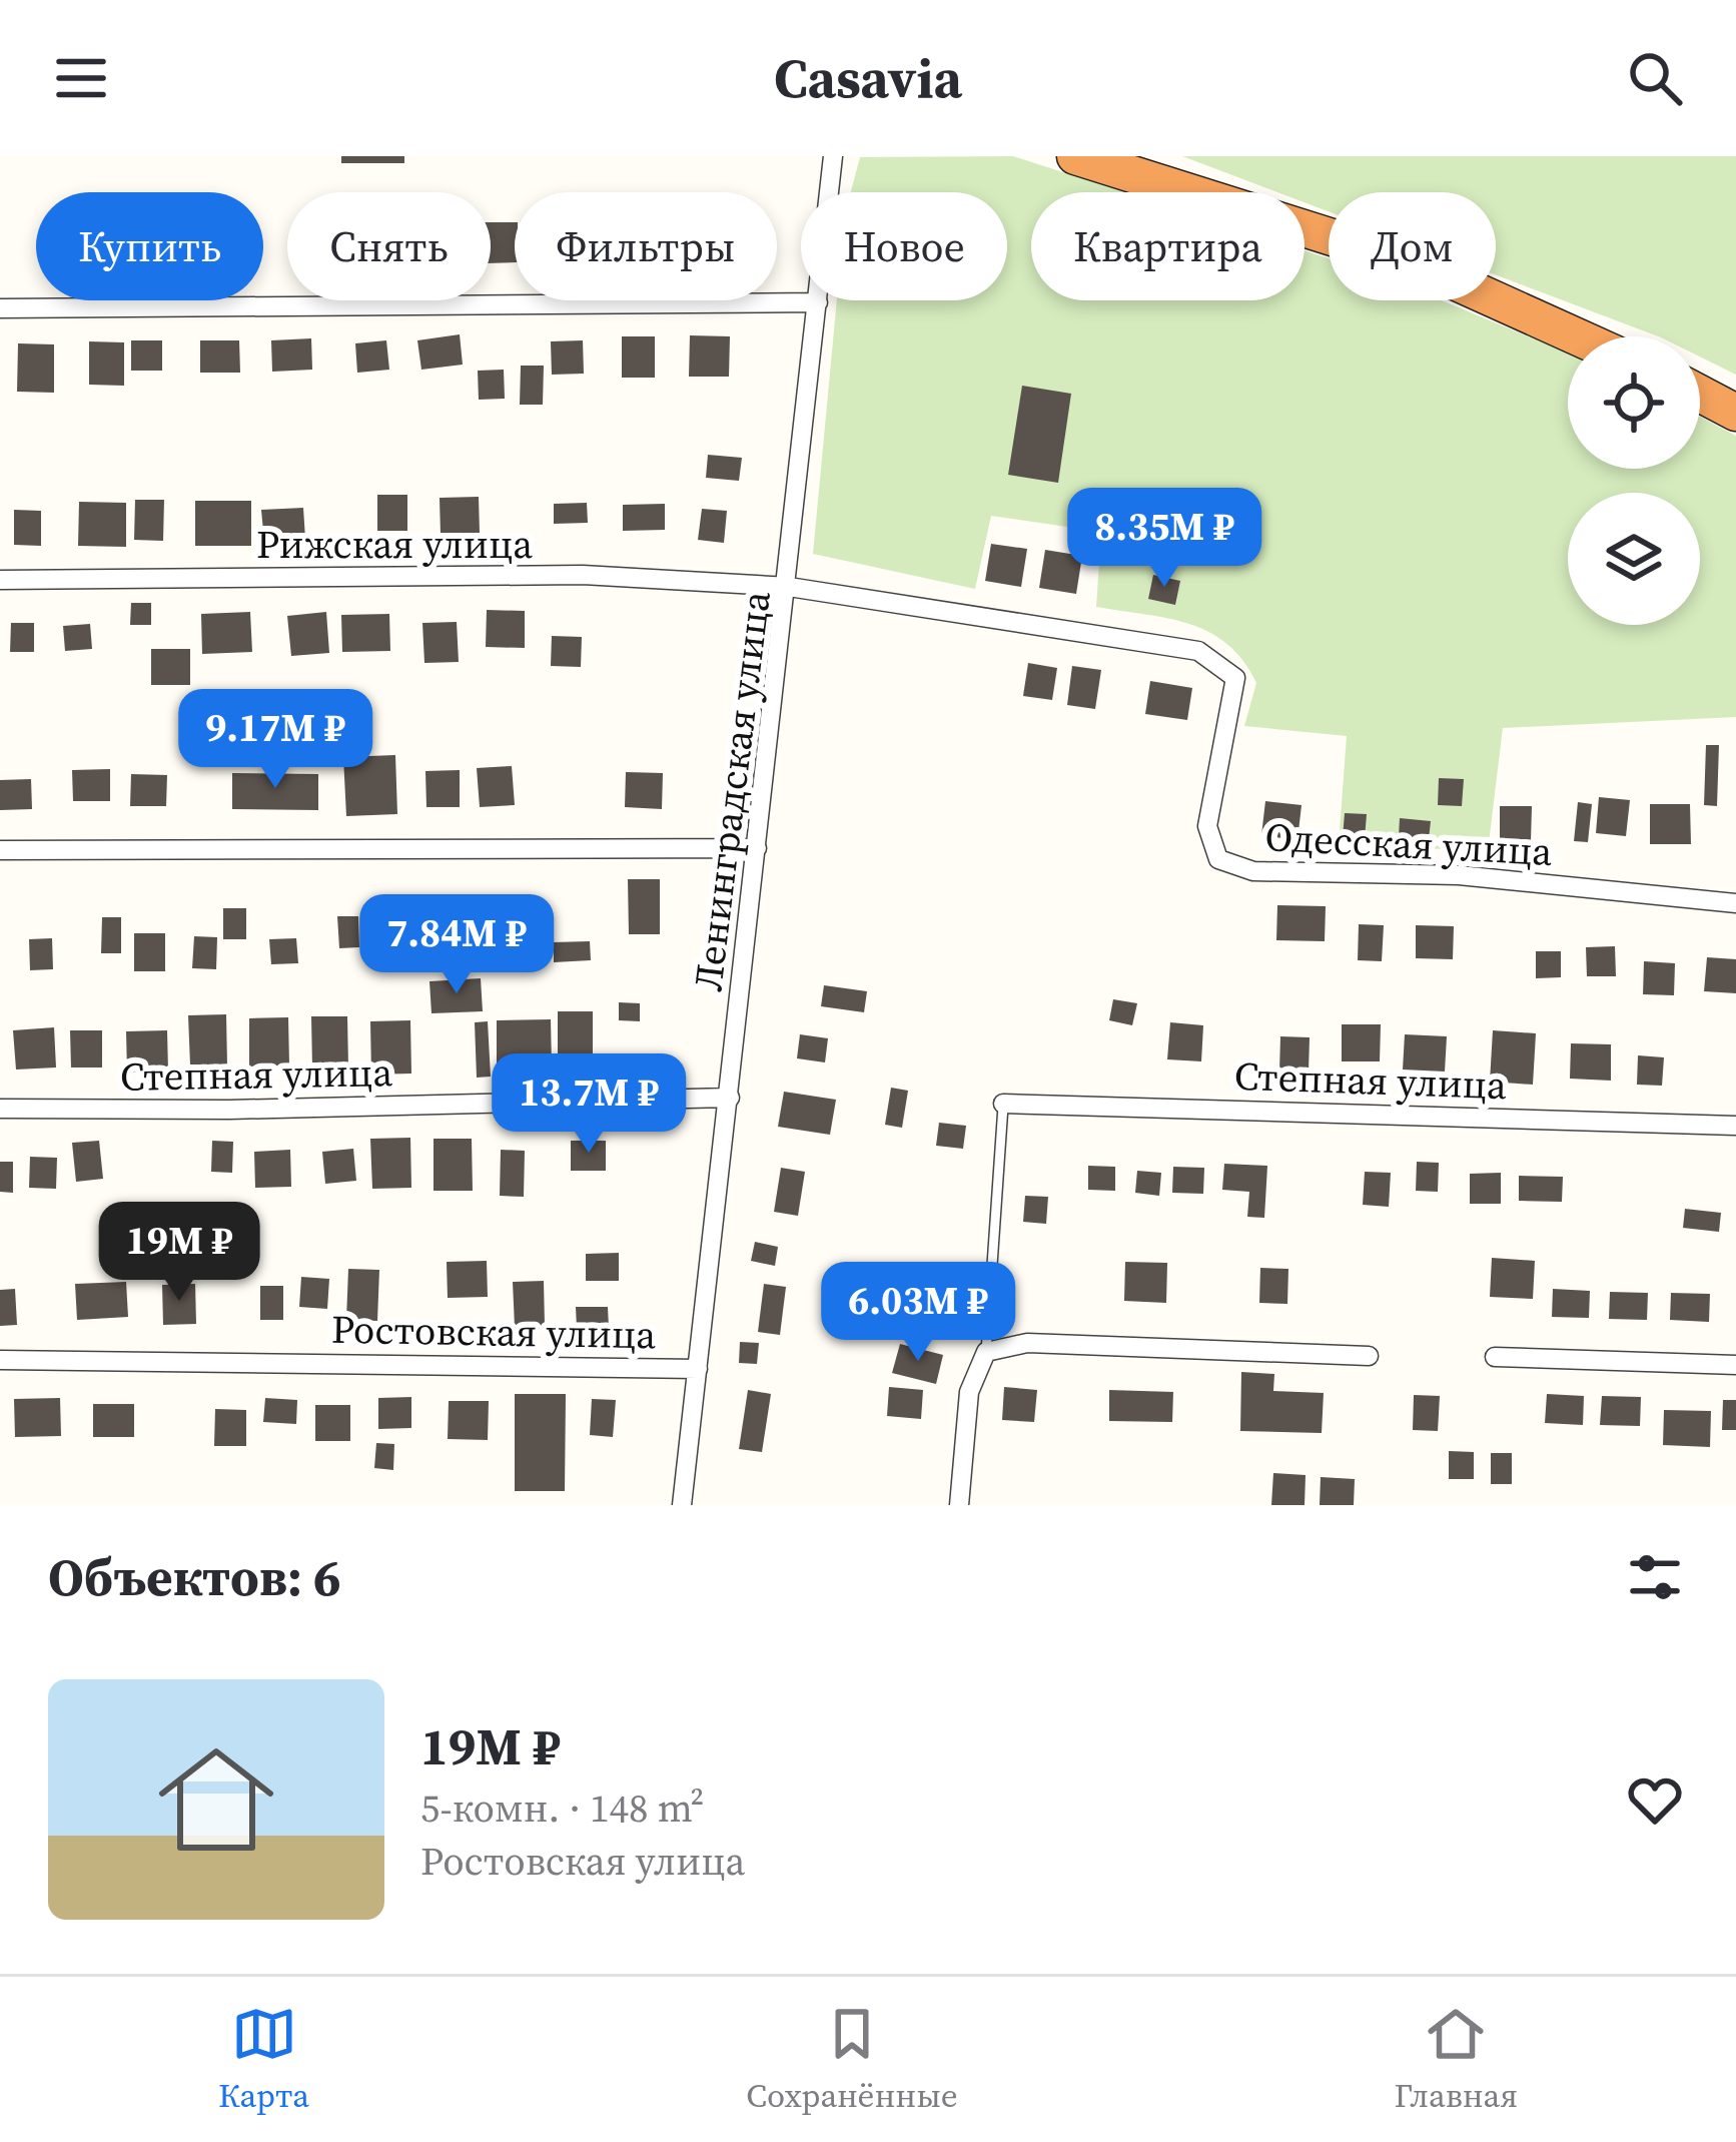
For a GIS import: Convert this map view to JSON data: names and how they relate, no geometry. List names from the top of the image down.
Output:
{
  "streets": {
    "street": [
      "Рижская улица",
      "Ленинградская улица",
      "Одесская улица",
      "Степная улица",
      "Ростовская улица"
    ]
  },
  "crossings": [
    ["Рижская улица", "Ленинградская улица"],
    ["Рижская улица", "Одесская улица"],
    ["Ленинградская улица", "Одесская улица"],
    ["Ленинградская улица", "Степная улица"],
    ["Ленинградская улица", "Ростовская улица"]
  ],
  "page": {
    "header": "Casavia",
    "chip": [
      "Купить",
      "Снять",
      "Фильтры",
      "Новое",
      "Квартира",
      "Дом"
    ],
    "price": [
      "8.35M ₽",
      "9.17M ₽",
      "7.84M ₽",
      "13.7M ₽",
      "19M ₽",
      "6.03M ₽"
    ],
    "heading": "Объектов: 6",
    "list": [
      {
        "name": "19M ₽",
        "note": "5-комн. · 148 m² · Ростовская улица"
      }
    ],
    "tabs": ["Карта", "Сохранённые", "Главная"]
  }
}
